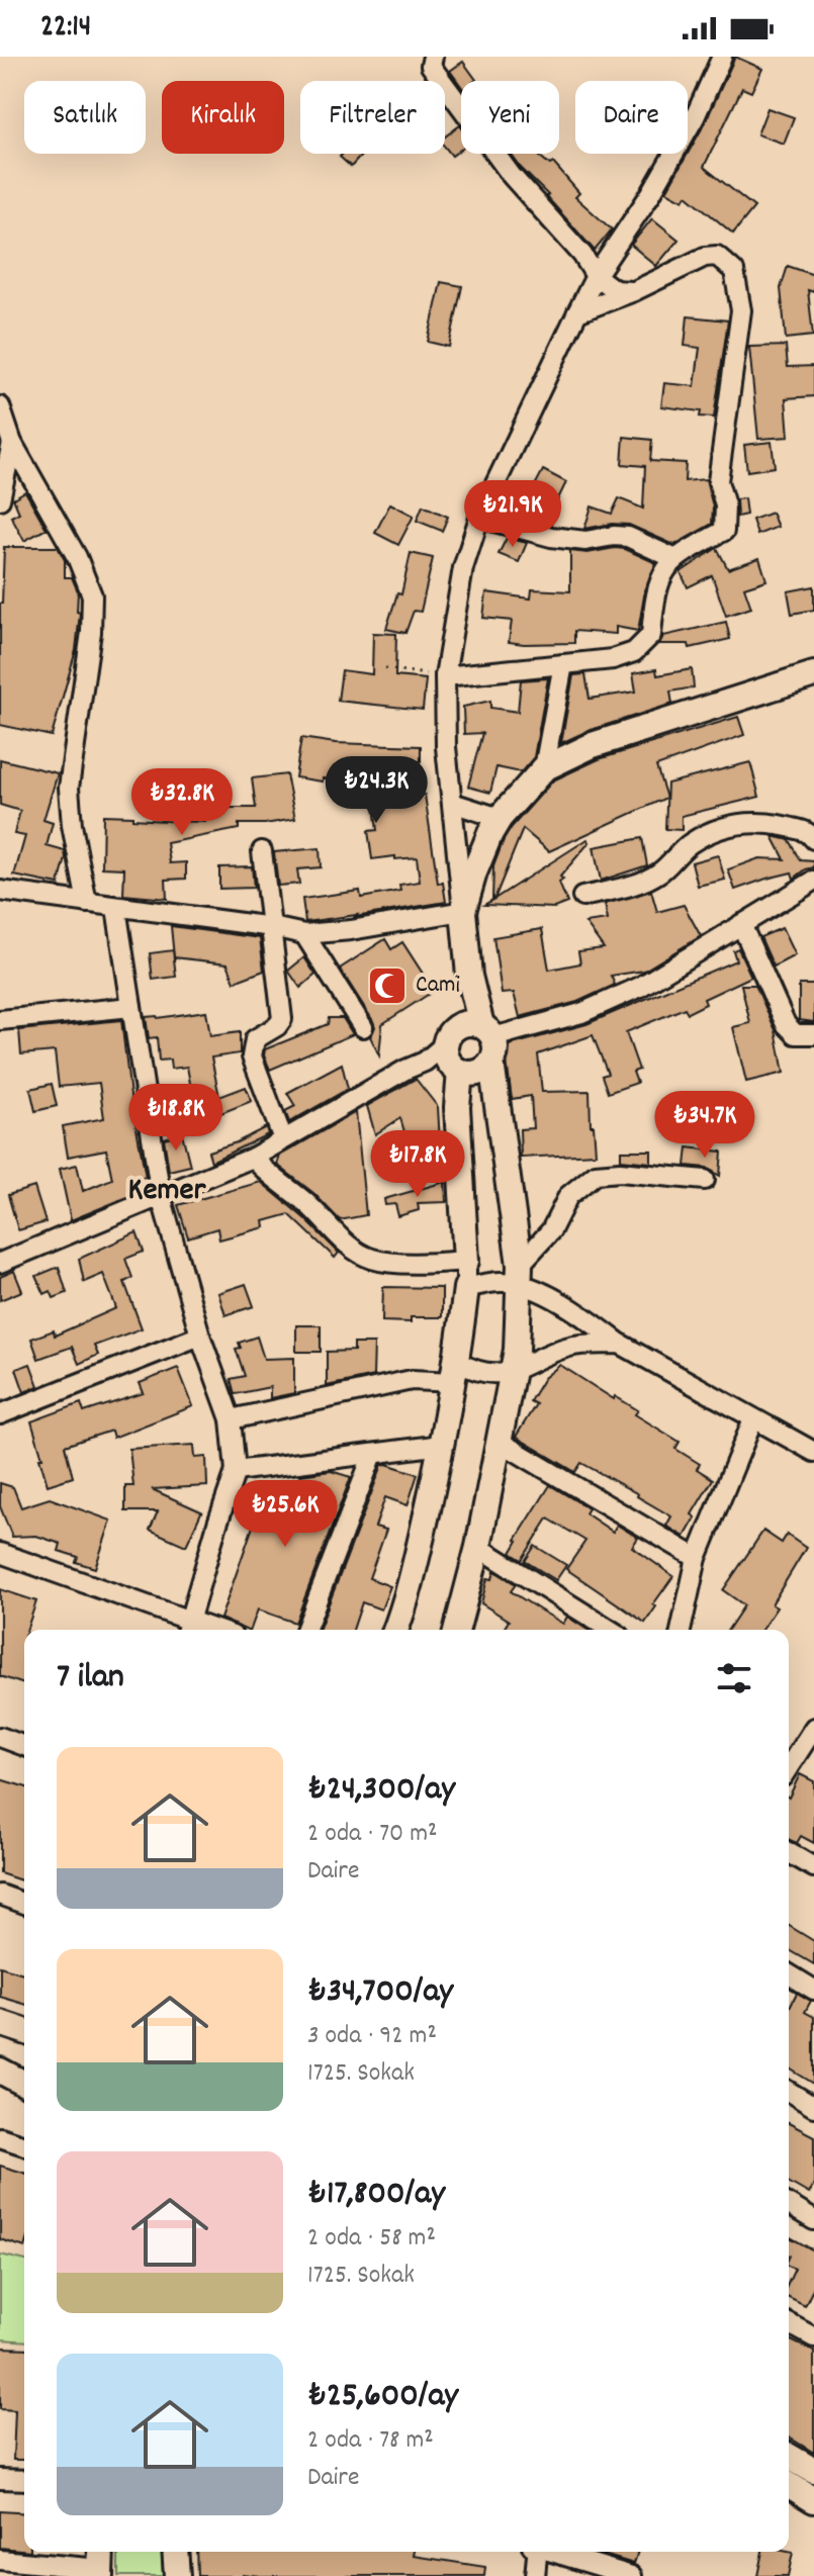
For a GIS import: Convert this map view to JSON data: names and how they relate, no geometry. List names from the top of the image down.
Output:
{
  "districts": ["Kemer"],
  "places": {
    "mosque": ["Cami"]
  },
  "page": {
    "status": "22:14",
    "chip": [
      "Satılık",
      "Kiralık",
      "Filtreler",
      "Yeni",
      "Daire"
    ],
    "price": [
      "₺21.9K",
      "₺24.3K",
      "₺32.8K",
      "₺18.8K",
      "₺34.7K",
      "₺17.8K",
      "₺25.6K"
    ],
    "heading": "7 ilan",
    "list": [
      {
        "name": "₺24,300/ay",
        "note": "2 oda · 70 m² · Daire"
      },
      {
        "name": "₺34,700/ay",
        "note": "3 oda · 92 m² · 1725. Sokak"
      },
      {
        "name": "₺17,800/ay",
        "note": "2 oda · 58 m² · 1725. Sokak"
      },
      {
        "name": "₺25,600/ay",
        "note": "2 oda · 78 m² · Daire"
      }
    ]
  }
}
